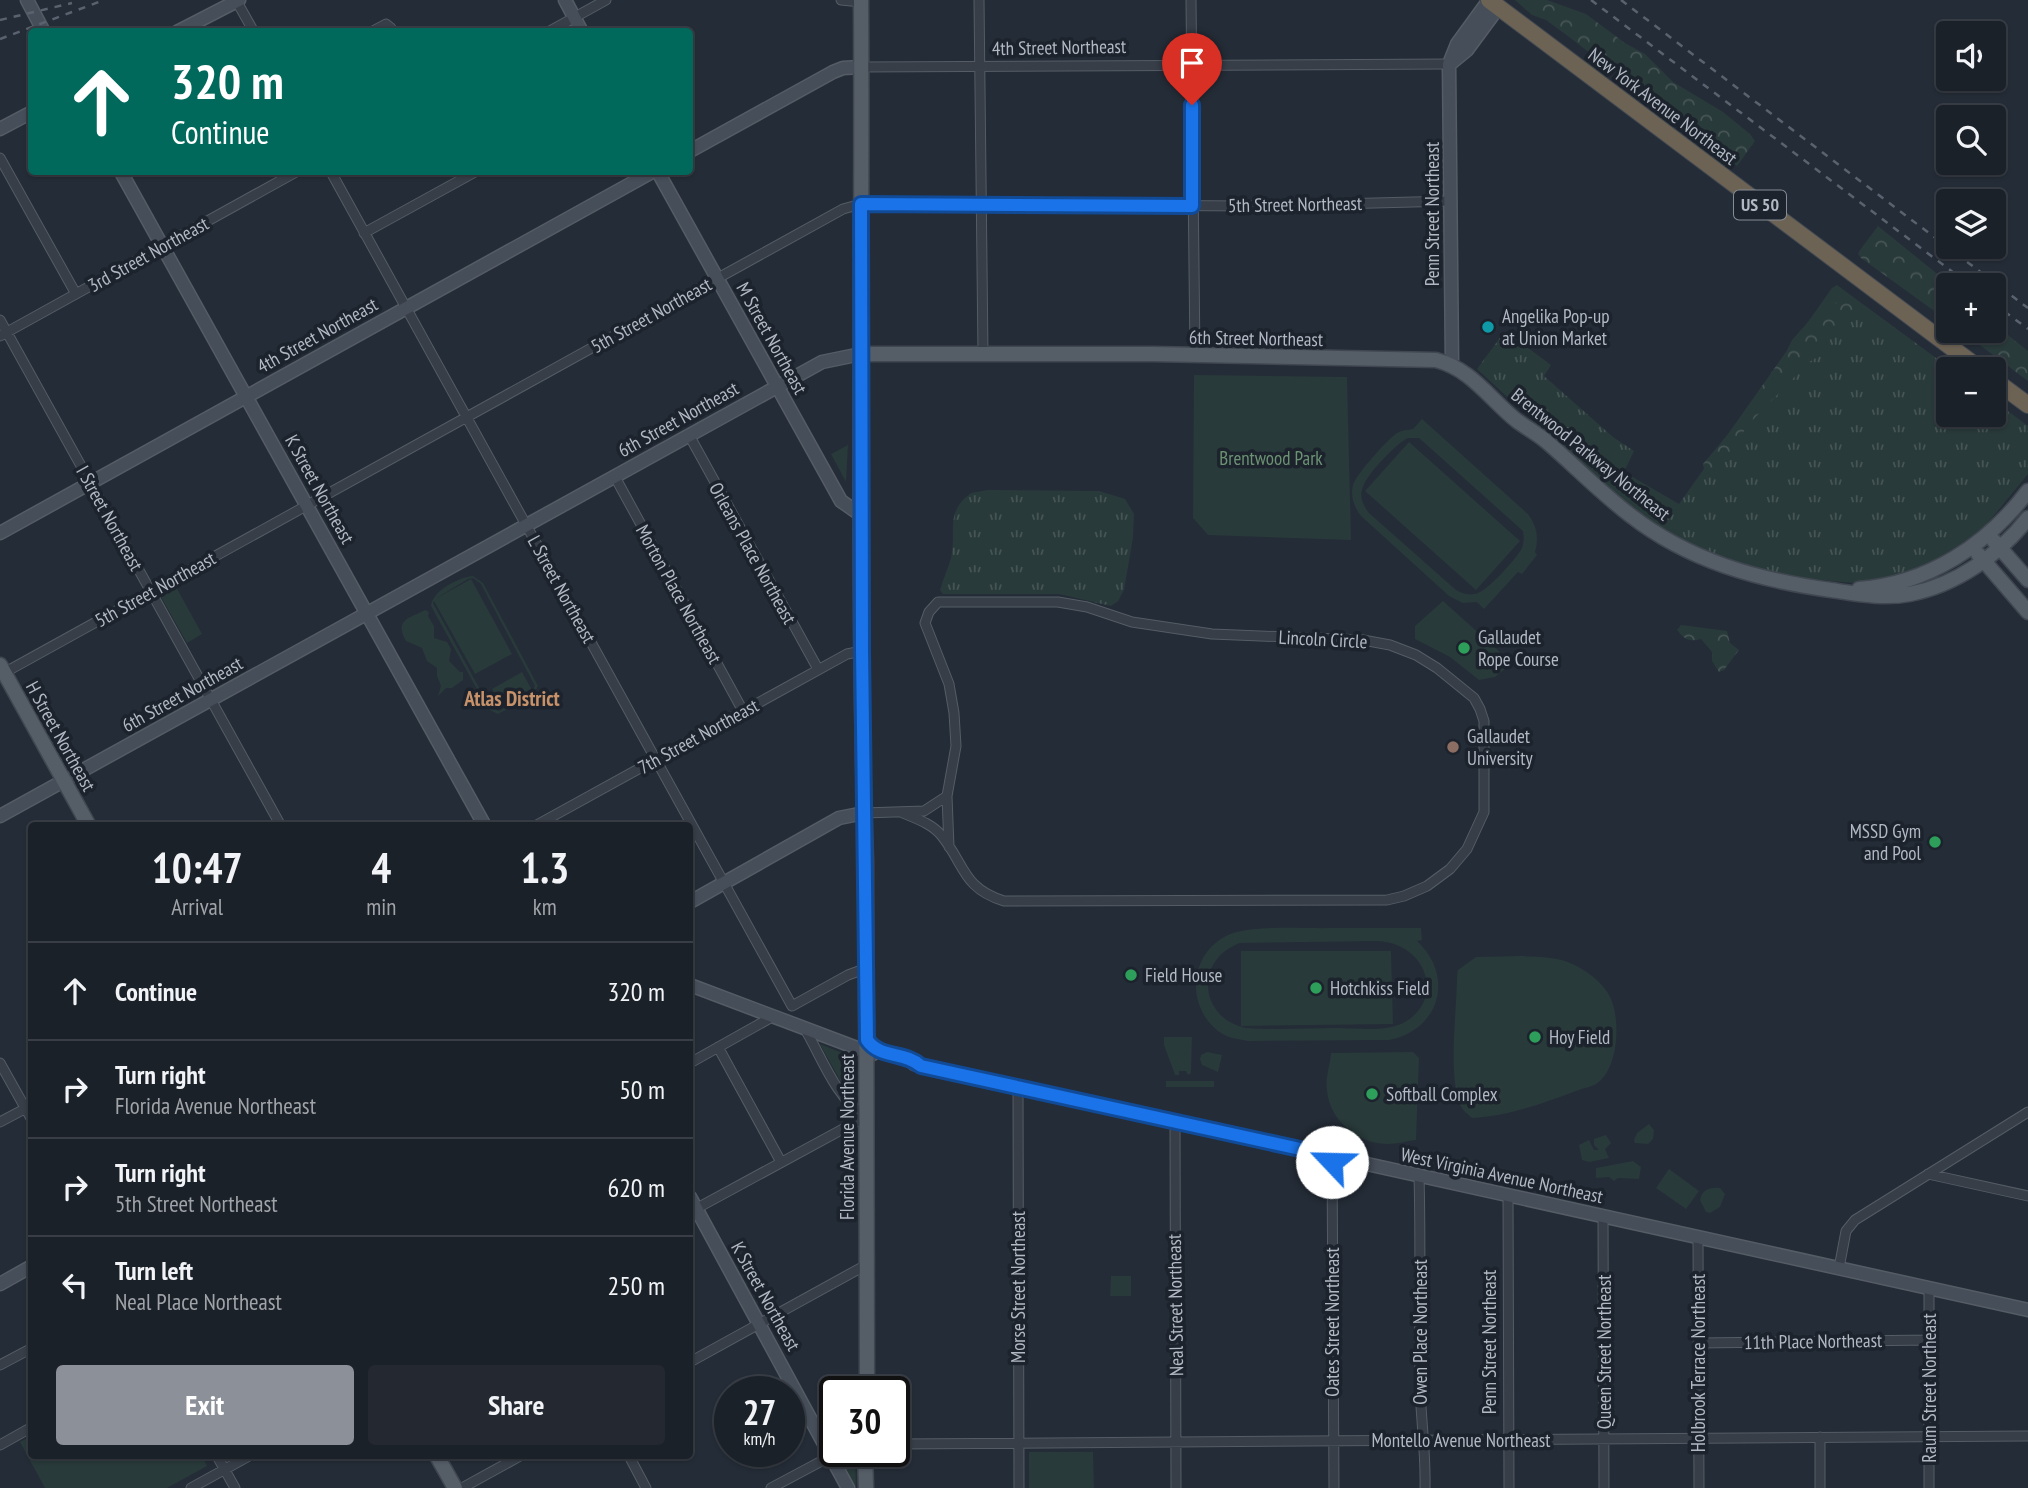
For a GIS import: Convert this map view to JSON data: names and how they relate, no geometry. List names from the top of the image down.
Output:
{
  "streets": {
    "highway": ["New York Avenue Northeast", "US 50"],
    "main road": [
      "6th Street Northeast",
      "Brentwood Parkway Northeast",
      "H Street Northeast",
      "Florida Avenue Northeast"
    ],
    "street": [
      "4th Street Northeast",
      "5th Street Northeast",
      "Penn Street Northeast",
      "3rd Street Northeast",
      "M Street Northeast",
      "K Street Northeast",
      "I Street Northeast",
      "Orleans Place Northeast",
      "L Street Northeast",
      "Morton Place Northeast",
      "Lincoln Circle",
      "7th Street Northeast",
      "West Virginia Avenue Northeast",
      "Morse Street Northeast",
      "Neal Street Northeast",
      "Oates Street Northeast",
      "Owen Place Northeast",
      "11th Place Northeast",
      "Queen Street Northeast",
      "Holbrook Terrace Northeast",
      "Raum Street Northeast",
      "Montello Avenue Northeast"
    ]
  },
  "crossings": [
    ["4th Street Northeast", "Penn Street Northeast"],
    ["4th Street Northeast", "K Street Northeast"],
    ["4th Street Northeast", "I Street Northeast"],
    ["4th Street Northeast", "L Street Northeast"],
    ["4th Street Northeast", "Florida Avenue Northeast"],
    ["5th Street Northeast", "Penn Street Northeast"],
    ["5th Street Northeast", "M Street Northeast"],
    ["5th Street Northeast", "K Street Northeast"],
    ["5th Street Northeast", "I Street Northeast"],
    ["5th Street Northeast", "L Street Northeast"],
    ["5th Street Northeast", "H Street Northeast"],
    ["5th Street Northeast", "Florida Avenue Northeast"],
    ["Penn Street Northeast", "6th Street Northeast"],
    ["Penn Street Northeast", "Brentwood Parkway Northeast"],
    ["Penn Street Northeast", "West Virginia Avenue Northeast"],
    ["Penn Street Northeast", "Montello Avenue Northeast"],
    ["3rd Street Northeast", "K Street Northeast"],
    ["3rd Street Northeast", "I Street Northeast"],
    ["M Street Northeast", "6th Street Northeast"],
    ["M Street Northeast", "Florida Avenue Northeast"],
    ["6th Street Northeast", "Brentwood Parkway Northeast"],
    ["6th Street Northeast", "K Street Northeast"],
    ["6th Street Northeast", "I Street Northeast"],
    ["6th Street Northeast", "Orleans Place Northeast"],
    ["6th Street Northeast", "L Street Northeast"],
    ["6th Street Northeast", "Morton Place Northeast"],
    ["6th Street Northeast", "H Street Northeast"],
    ["6th Street Northeast", "Florida Avenue Northeast"],
    ["Orleans Place Northeast", "7th Street Northeast"],
    ["L Street Northeast", "7th Street Northeast"],
    ["L Street Northeast", "Florida Avenue Northeast"],
    ["Morton Place Northeast", "7th Street Northeast"],
    ["Lincoln Circle", "Florida Avenue Northeast"],
    ["7th Street Northeast", "Florida Avenue Northeast"],
    ["West Virginia Avenue Northeast", "Morse Street Northeast"],
    ["West Virginia Avenue Northeast", "Neal Street Northeast"],
    ["West Virginia Avenue Northeast", "Oates Street Northeast"],
    ["West Virginia Avenue Northeast", "Owen Place Northeast"],
    ["West Virginia Avenue Northeast", "Queen Street Northeast"],
    ["West Virginia Avenue Northeast", "Holbrook Terrace Northeast"],
    ["West Virginia Avenue Northeast", "Raum Street Northeast"],
    ["Morse Street Northeast", "Montello Avenue Northeast"],
    ["Neal Street Northeast", "Montello Avenue Northeast"],
    ["Oates Street Northeast", "Montello Avenue Northeast"],
    ["Owen Place Northeast", "Montello Avenue Northeast"],
    ["11th Place Northeast", "Holbrook Terrace Northeast"],
    ["11th Place Northeast", "Raum Street Northeast"],
    ["Queen Street Northeast", "Montello Avenue Northeast"],
    ["Holbrook Terrace Northeast", "Montello Avenue Northeast"],
    ["Raum Street Northeast", "Montello Avenue Northeast"]
  ],
  "districts": ["Atlas District"],
  "parks": ["Brentwood Park"],
  "places": [
    "Angelika Pop-up at Union Market",
    "Gallaudet Rope Course",
    "Gallaudet University",
    "MSSD Gym and Pool",
    "Field House",
    "Hotchkiss Field",
    "Hoy Field",
    "Softball Complex"
  ],
  "page": {
    "map_buttons": ["+", "−"],
    "turn": ["320 m", "Continue"],
    "eta": [
      "10:47",
      "Arrival",
      "4",
      "min",
      "1.3",
      "km"
    ],
    "list": [
      {
        "name": "Continue",
        "value": "320 m"
      },
      {
        "name": "Turn right",
        "note": "Florida Avenue Northeast",
        "value": "50 m"
      },
      {
        "name": "Turn right",
        "note": "5th Street Northeast",
        "value": "620 m"
      },
      {
        "name": "Turn left",
        "note": "Neal Place Northeast",
        "value": "250 m"
      }
    ],
    "buttons": ["Exit", "Share"],
    "speed": "27 km/h",
    "limit": "30"
  }
}
